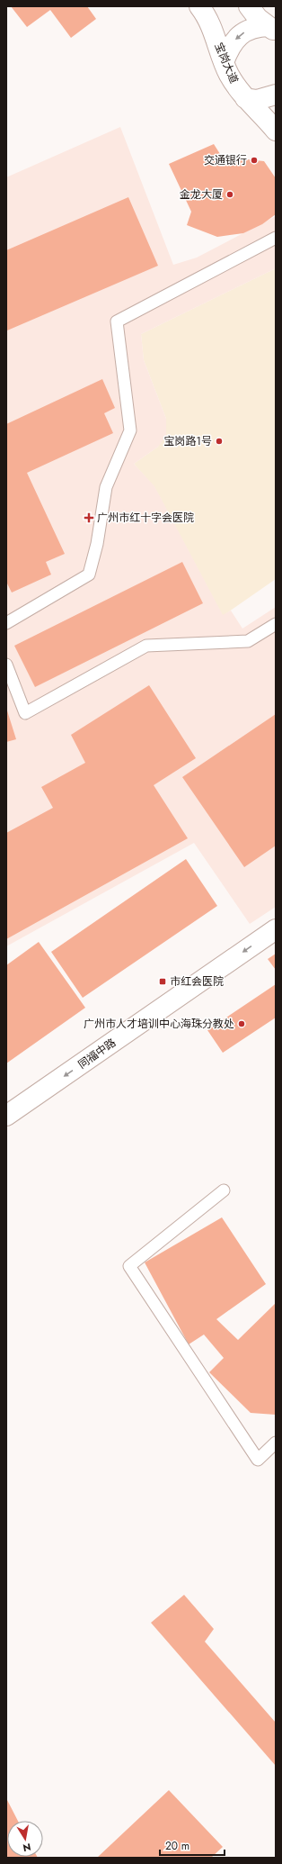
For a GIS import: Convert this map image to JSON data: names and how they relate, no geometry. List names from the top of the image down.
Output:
{
  "streets": {
    "main road": ["宝岗大道", "同福中路"]
  },
  "one_way": ["同福中路"],
  "places": {
    "other": [
      "交通银行",
      "金龙大厦",
      "宝岗路1号",
      "广州市人才培训中心海珠分教处"
    ],
    "health": ["广州市红十字会医院"],
    "transit": ["市红会医院"]
  },
  "scale_bar": "20 m",
  "north": "bottom"
}
